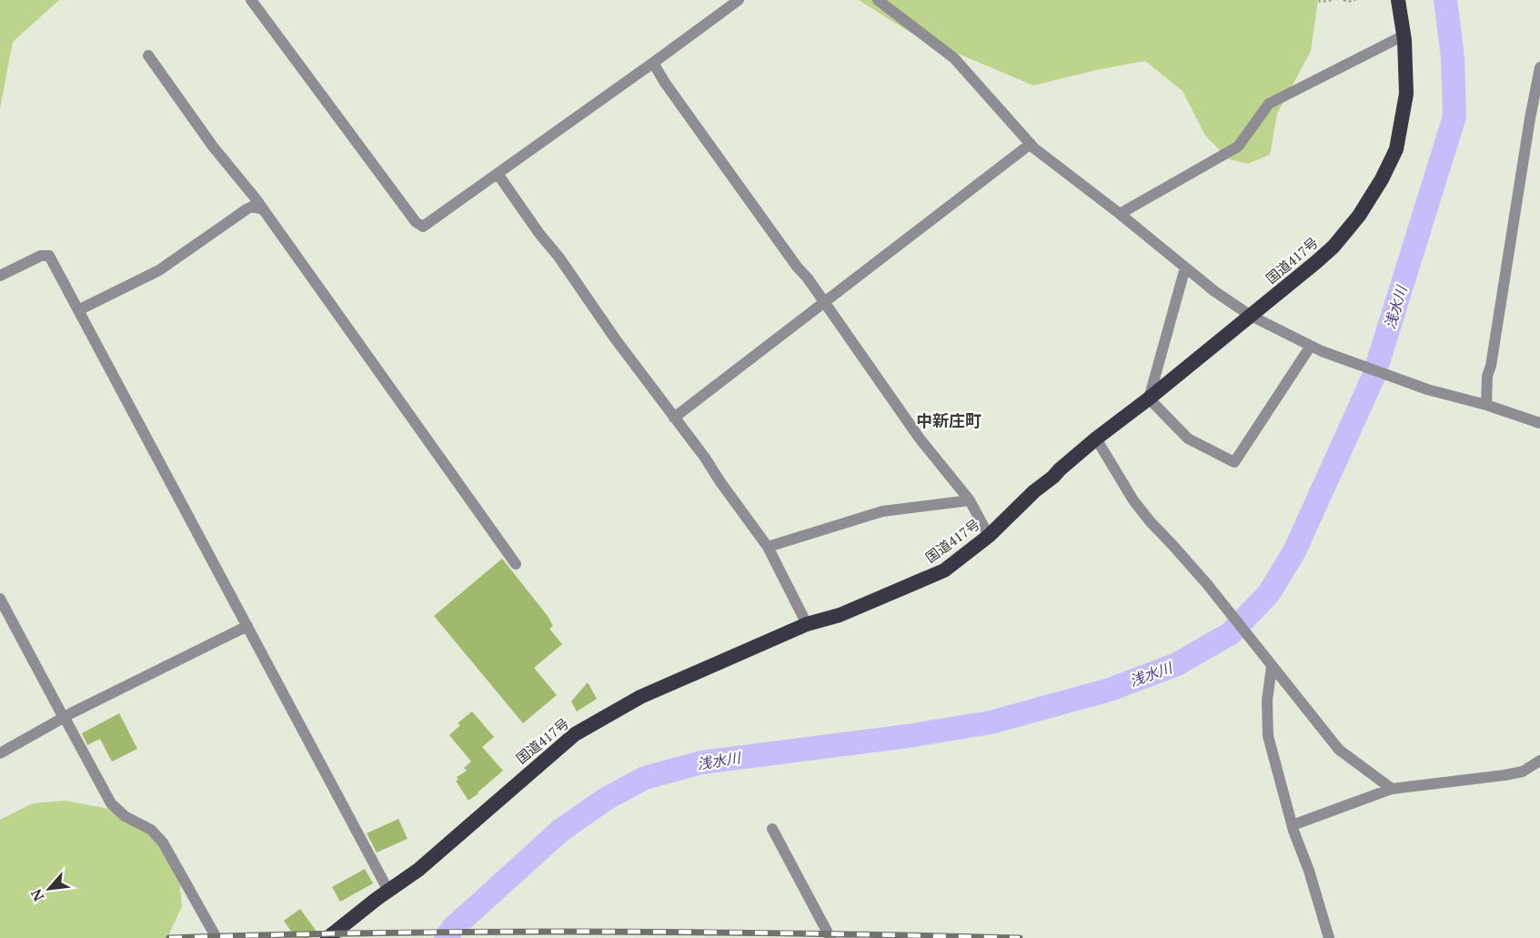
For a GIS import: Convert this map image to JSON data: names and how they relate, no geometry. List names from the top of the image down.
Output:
{
  "streets": {
    "highway": ["国道417号"]
  },
  "districts": ["中新庄町"],
  "water": ["浅水川"],
  "north": "bottom left"
}
